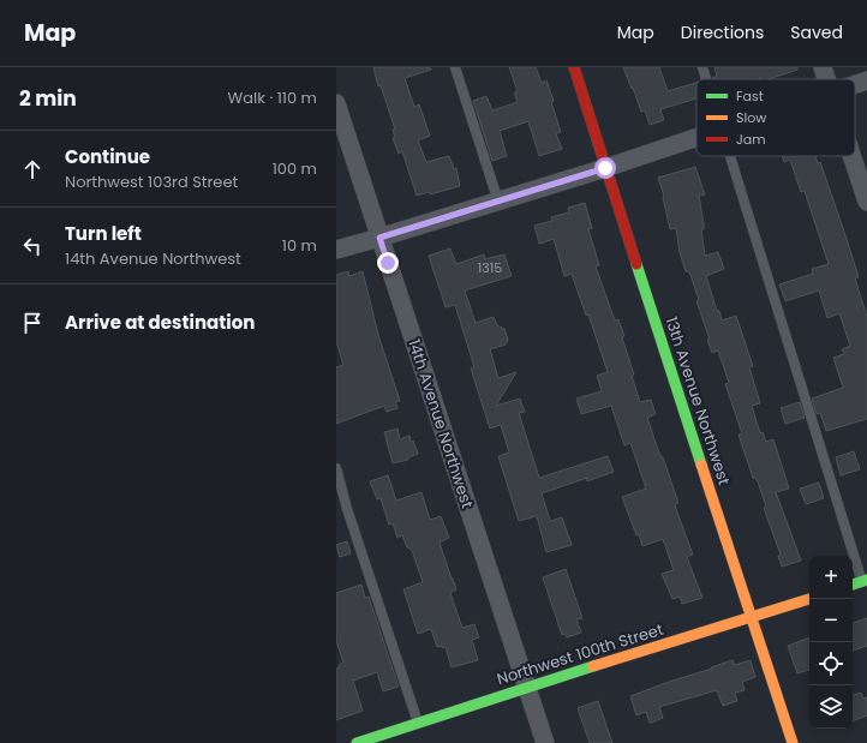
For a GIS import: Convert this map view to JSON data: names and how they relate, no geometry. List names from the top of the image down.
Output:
{
  "streets": {
    "street": ["13th Avenue Northwest", "14th Avenue Northwest", "Northwest 100th Street"]
  },
  "crossings": [
    ["13th Avenue Northwest", "Northwest 100th Street"],
    ["14th Avenue Northwest", "Northwest 100th Street"]
  ],
  "house_numbers": ["1315"],
  "legend": ["Fast", "Slow", "Jam"],
  "page": {
    "header": "Map",
    "nav": ["Map", "Directions", "Saved"],
    "heading": ["2 min", "Walk · 110 m"],
    "list": [
      ["Continue", "Northwest 103rd Street", "100 m"],
      ["Turn left", "14th Avenue Northwest", "10 m"],
      "Arrive at destination"
    ],
    "map_buttons": ["+", "−"]
  }
}
